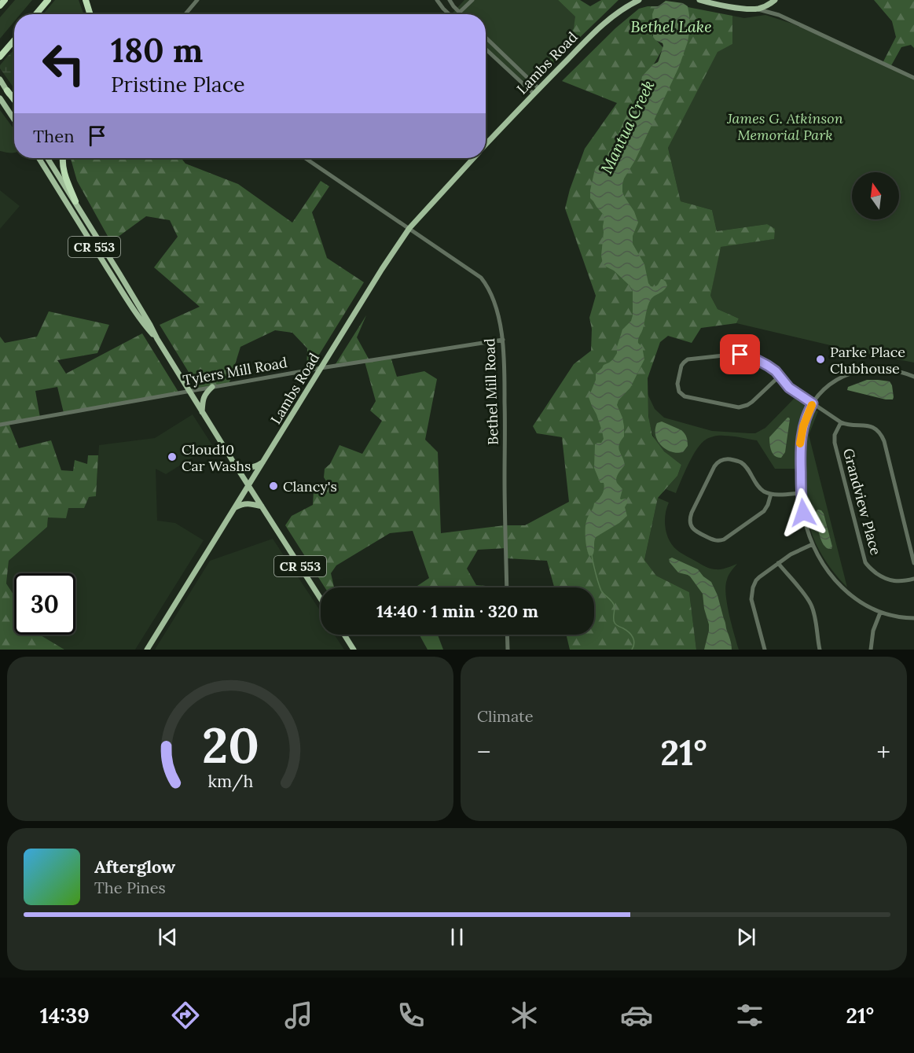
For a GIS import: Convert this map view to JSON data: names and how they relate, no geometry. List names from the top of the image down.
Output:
{
  "streets": {
    "main road": ["Lambs Road", "CR 553"],
    "street": ["Tylers Mill Road", "Bethel Mill Road", "Grandview Place"]
  },
  "crossings": [
    ["Lambs Road", "CR 553"],
    ["Lambs Road", "Tylers Mill Road"],
    ["Lambs Road", "Bethel Mill Road"],
    ["CR 553", "Tylers Mill Road"],
    ["Tylers Mill Road", "Bethel Mill Road"]
  ],
  "water": ["Bethel Lake", "Mantua Creek"],
  "parks": ["James G. Atkinson Memorial Park"],
  "places": ["Parke Place Clubhouse", "Cloud10 Car Washs", "Clancy's"],
  "north": "top",
  "page": {
    "turn": ["180 m", "Pristine Place"],
    "then": "Then",
    "limit": "30",
    "trip": "14:40 · 1 min · 320 m",
    "tile": "Climate",
    "heat": ["−", "21°", "+"],
    "song": ["Afterglow", "The Pines"],
    "tabs": ["14:39", "21°"],
    "gauge": ["20", "km/h"]
  }
}
